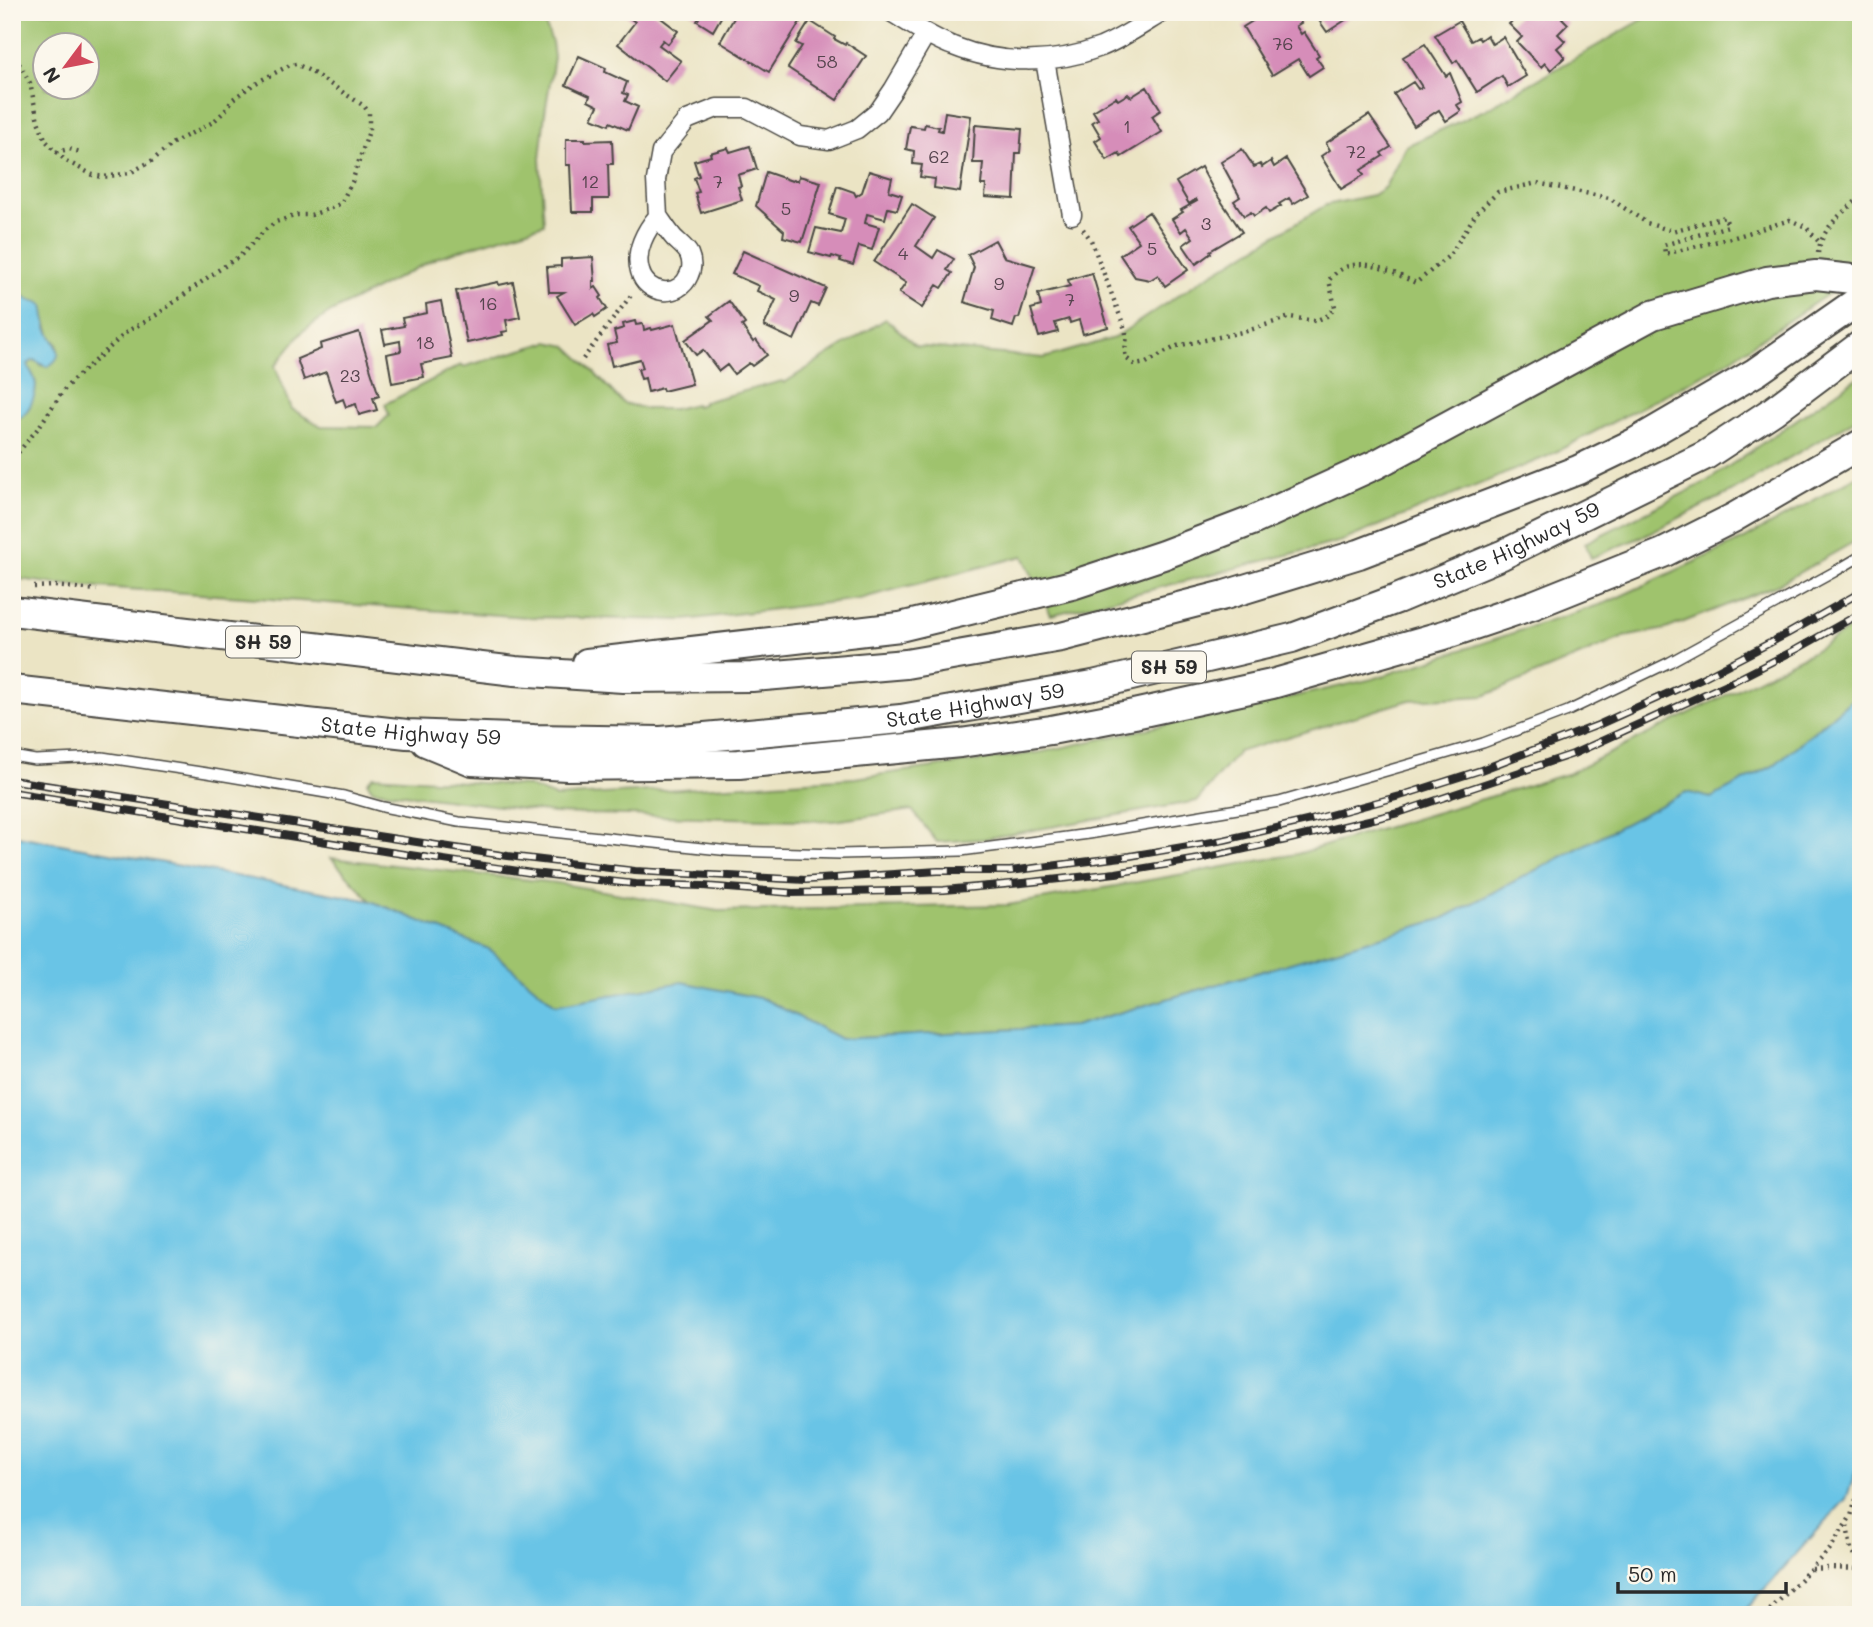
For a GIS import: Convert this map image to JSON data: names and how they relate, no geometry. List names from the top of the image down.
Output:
{
  "streets": {
    "main road": ["State Highway 59", "SH 59"]
  },
  "house_numbers": [
    "76",
    "58",
    "1",
    "72",
    "62",
    "12",
    "7",
    "5",
    "3",
    "5",
    "4",
    "9",
    "9",
    "7",
    "16",
    "18",
    "23"
  ],
  "scale_bar": "50 m",
  "north": "bottom left"
}
